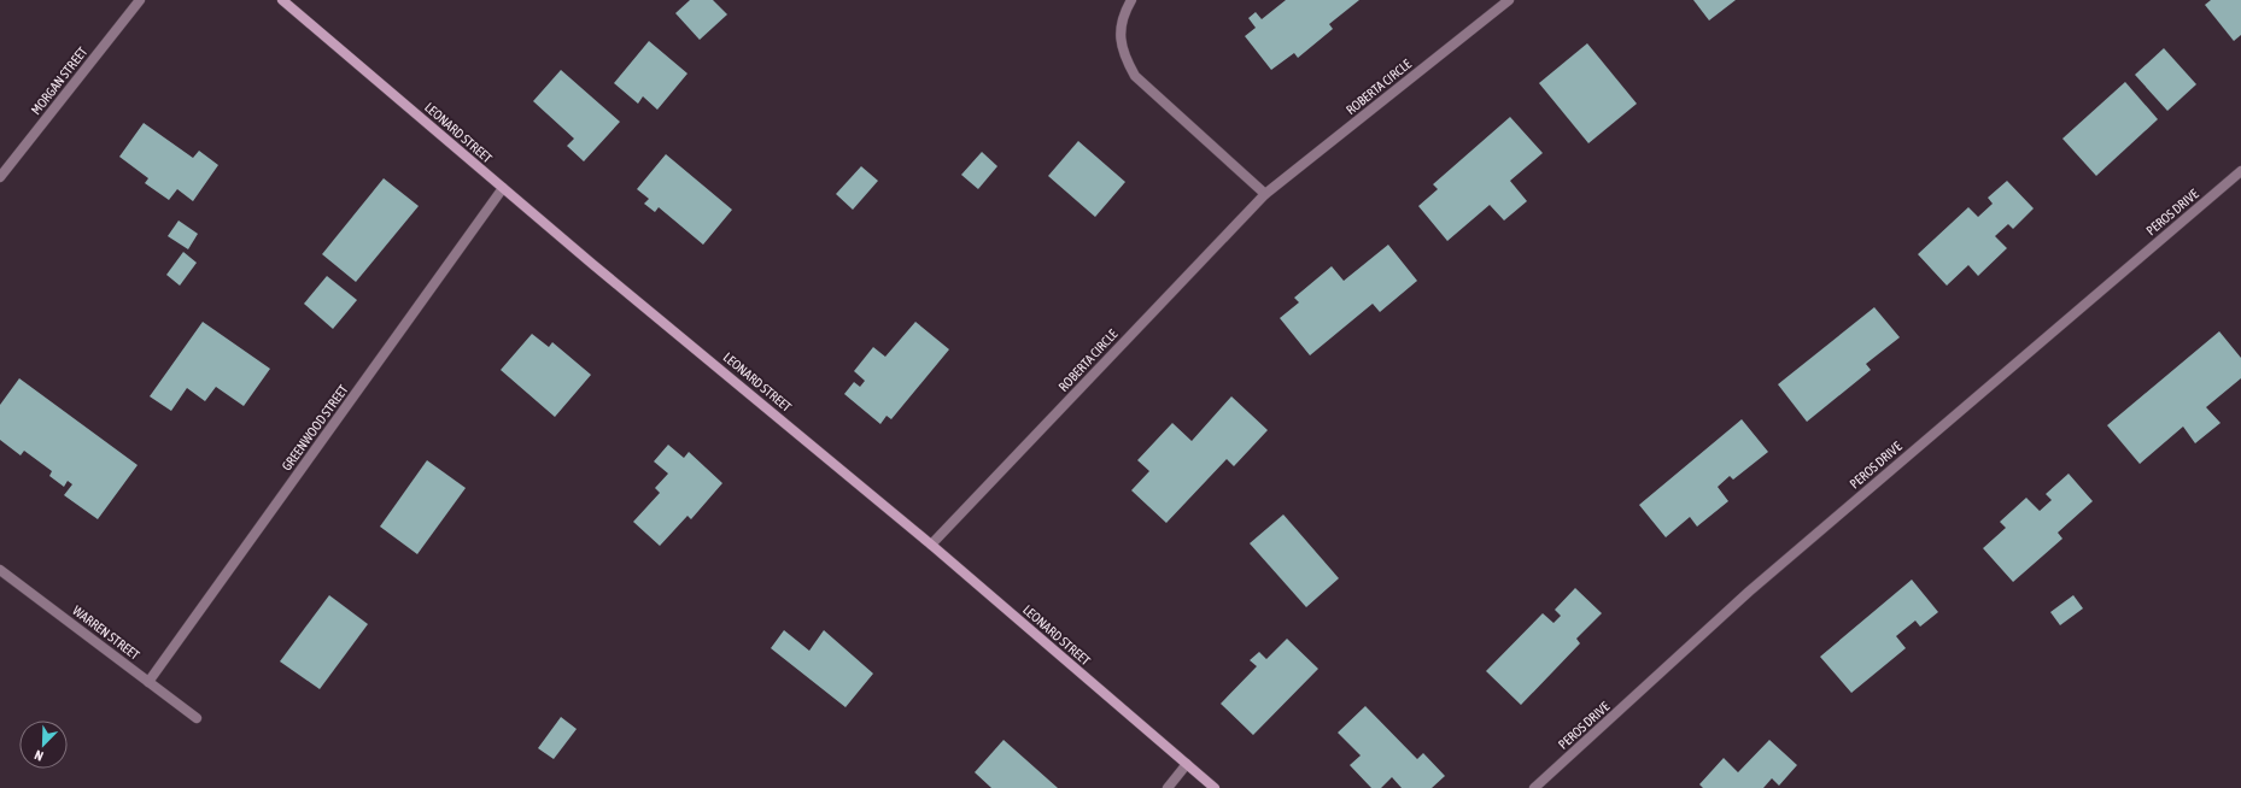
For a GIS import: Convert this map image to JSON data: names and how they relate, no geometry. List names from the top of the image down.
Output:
{
  "streets": {
    "street": [
      "MORGAN STREET",
      "ROBERTA CIRCLE",
      "LEONARD STREET",
      "PEROS DRIVE",
      "GREENWOOD STREET",
      "WARREN STREET"
    ]
  },
  "crossings": [
    ["ROBERTA CIRCLE", "LEONARD STREET"],
    ["LEONARD STREET", "GREENWOOD STREET"],
    ["GREENWOOD STREET", "WARREN STREET"]
  ],
  "north": "bottom left"
}
